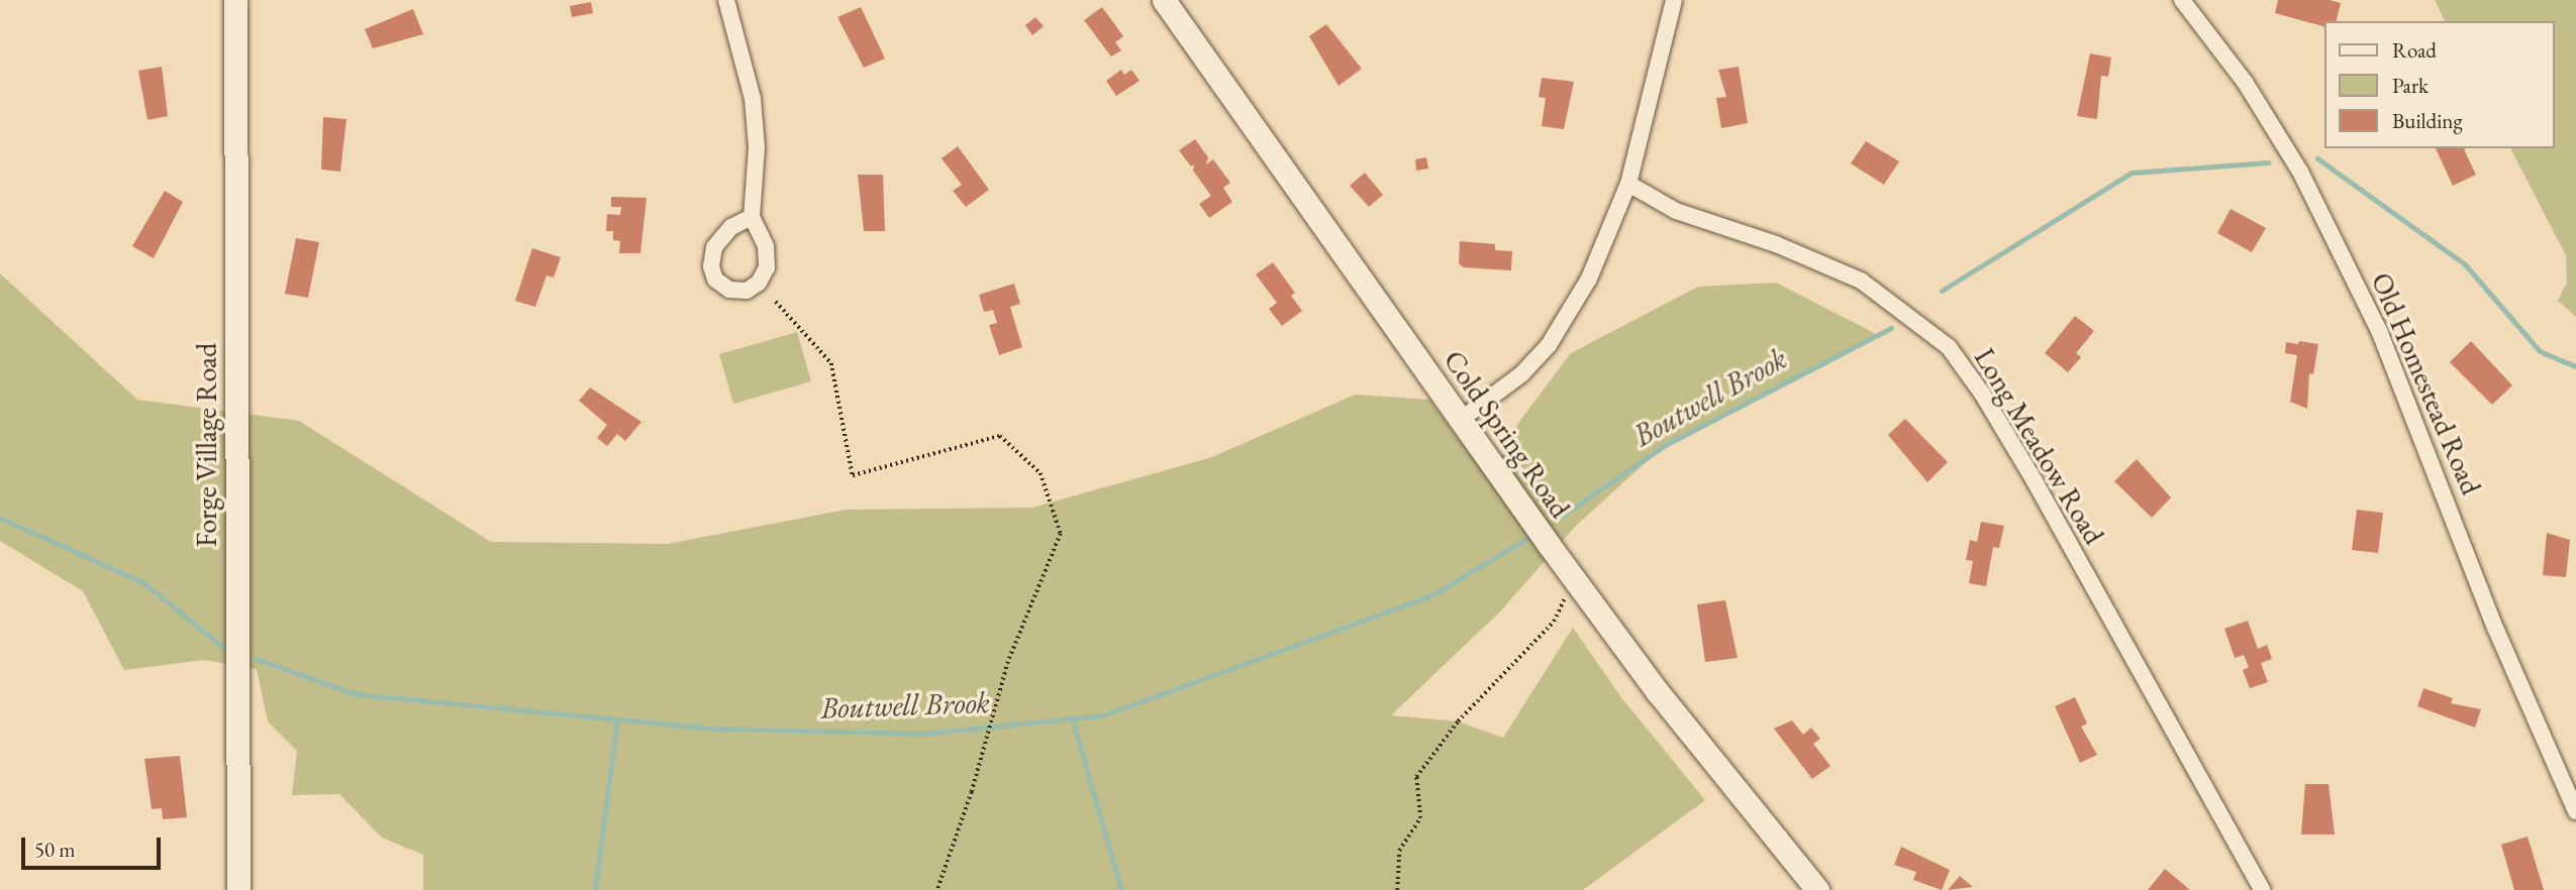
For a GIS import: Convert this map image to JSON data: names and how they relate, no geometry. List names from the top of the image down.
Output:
{
  "streets": {
    "street": [
      "Old Homestead Road",
      "Cold Spring Road",
      "Forge Village Road",
      "Long Meadow Road"
    ]
  },
  "water": ["Boutwell Brook"],
  "legend": ["Road", "Park", "Building"],
  "scale_bar": "50 m"
}
